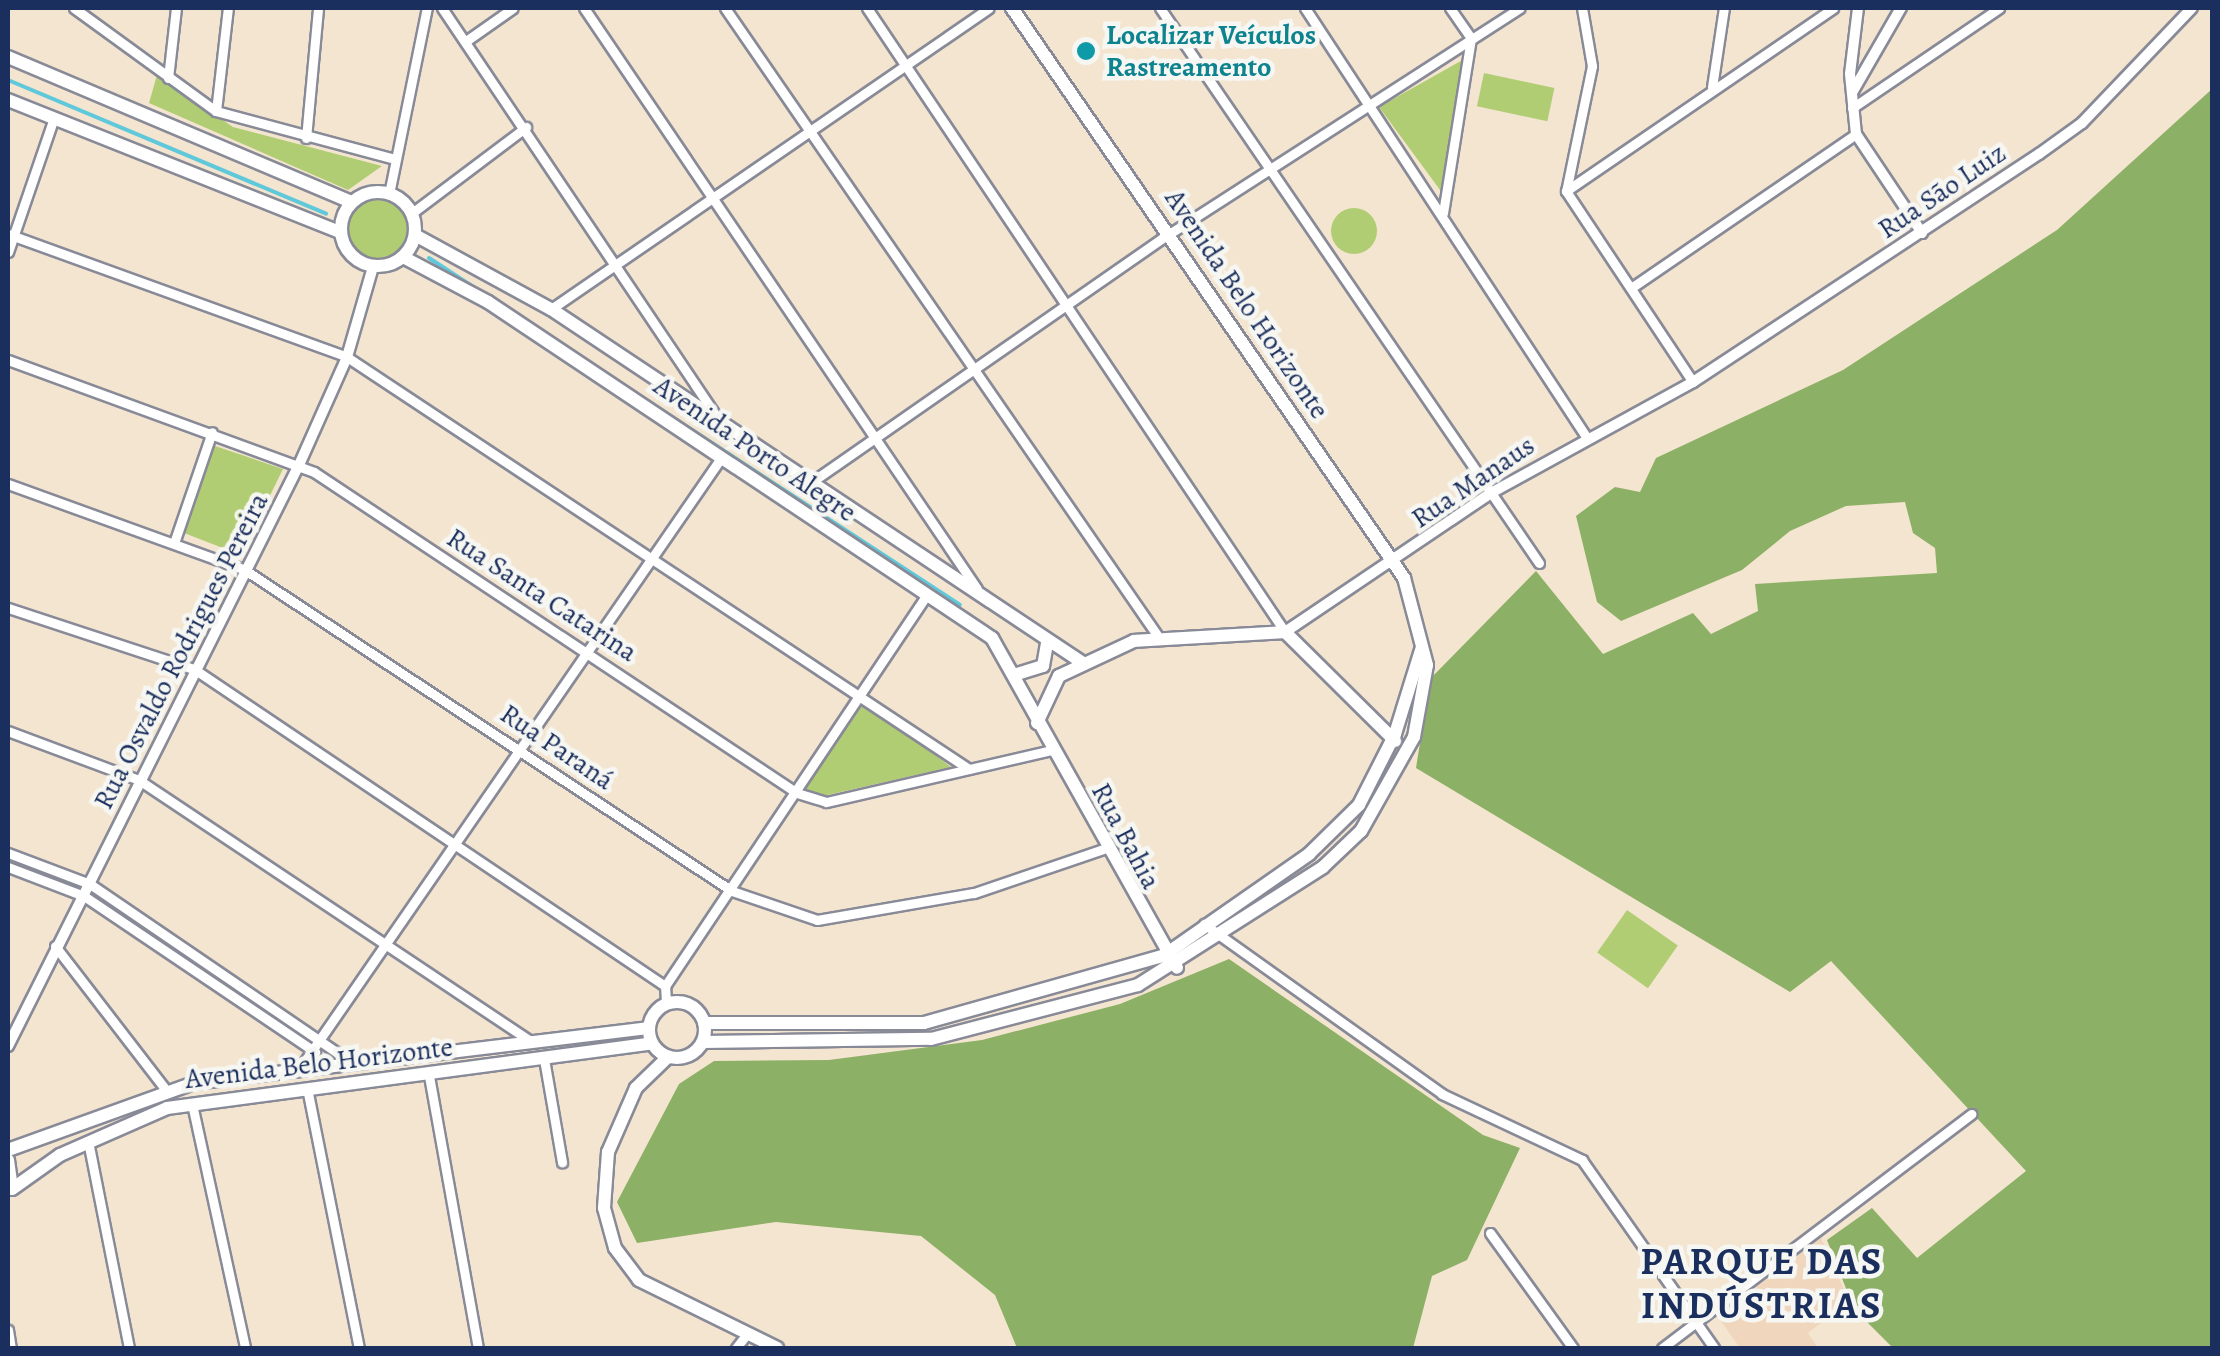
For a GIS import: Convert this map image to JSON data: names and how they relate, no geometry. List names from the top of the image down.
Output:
{
  "streets": {
    "main road": ["Avenida Belo Horizonte", "Avenida Porto Alegre", "Rua Bahia"],
    "street": [
      "Rua São Luiz",
      "Rua Manaus",
      "Rua Santa Catarina",
      "Rua Osvaldo Rodrigues Pereira",
      "Rua Paraná"
    ]
  },
  "crossings": [
    ["Rua São Luiz", "Rua Manaus"],
    ["Avenida Belo Horizonte", "Rua Manaus"],
    ["Avenida Belo Horizonte", "Rua Bahia"],
    ["Avenida Porto Alegre", "Rua Osvaldo Rodrigues Pereira"],
    ["Avenida Porto Alegre", "Rua Bahia"],
    ["Rua Santa Catarina", "Rua Osvaldo Rodrigues Pereira"],
    ["Rua Santa Catarina", "Rua Bahia"],
    ["Rua Osvaldo Rodrigues Pereira", "Rua Paraná"],
    ["Rua Paraná", "Rua Bahia"]
  ],
  "districts": ["PARQUE DAS INDÚSTRIAS"],
  "places": ["Localizar Veículos Rastreamento"]
}
